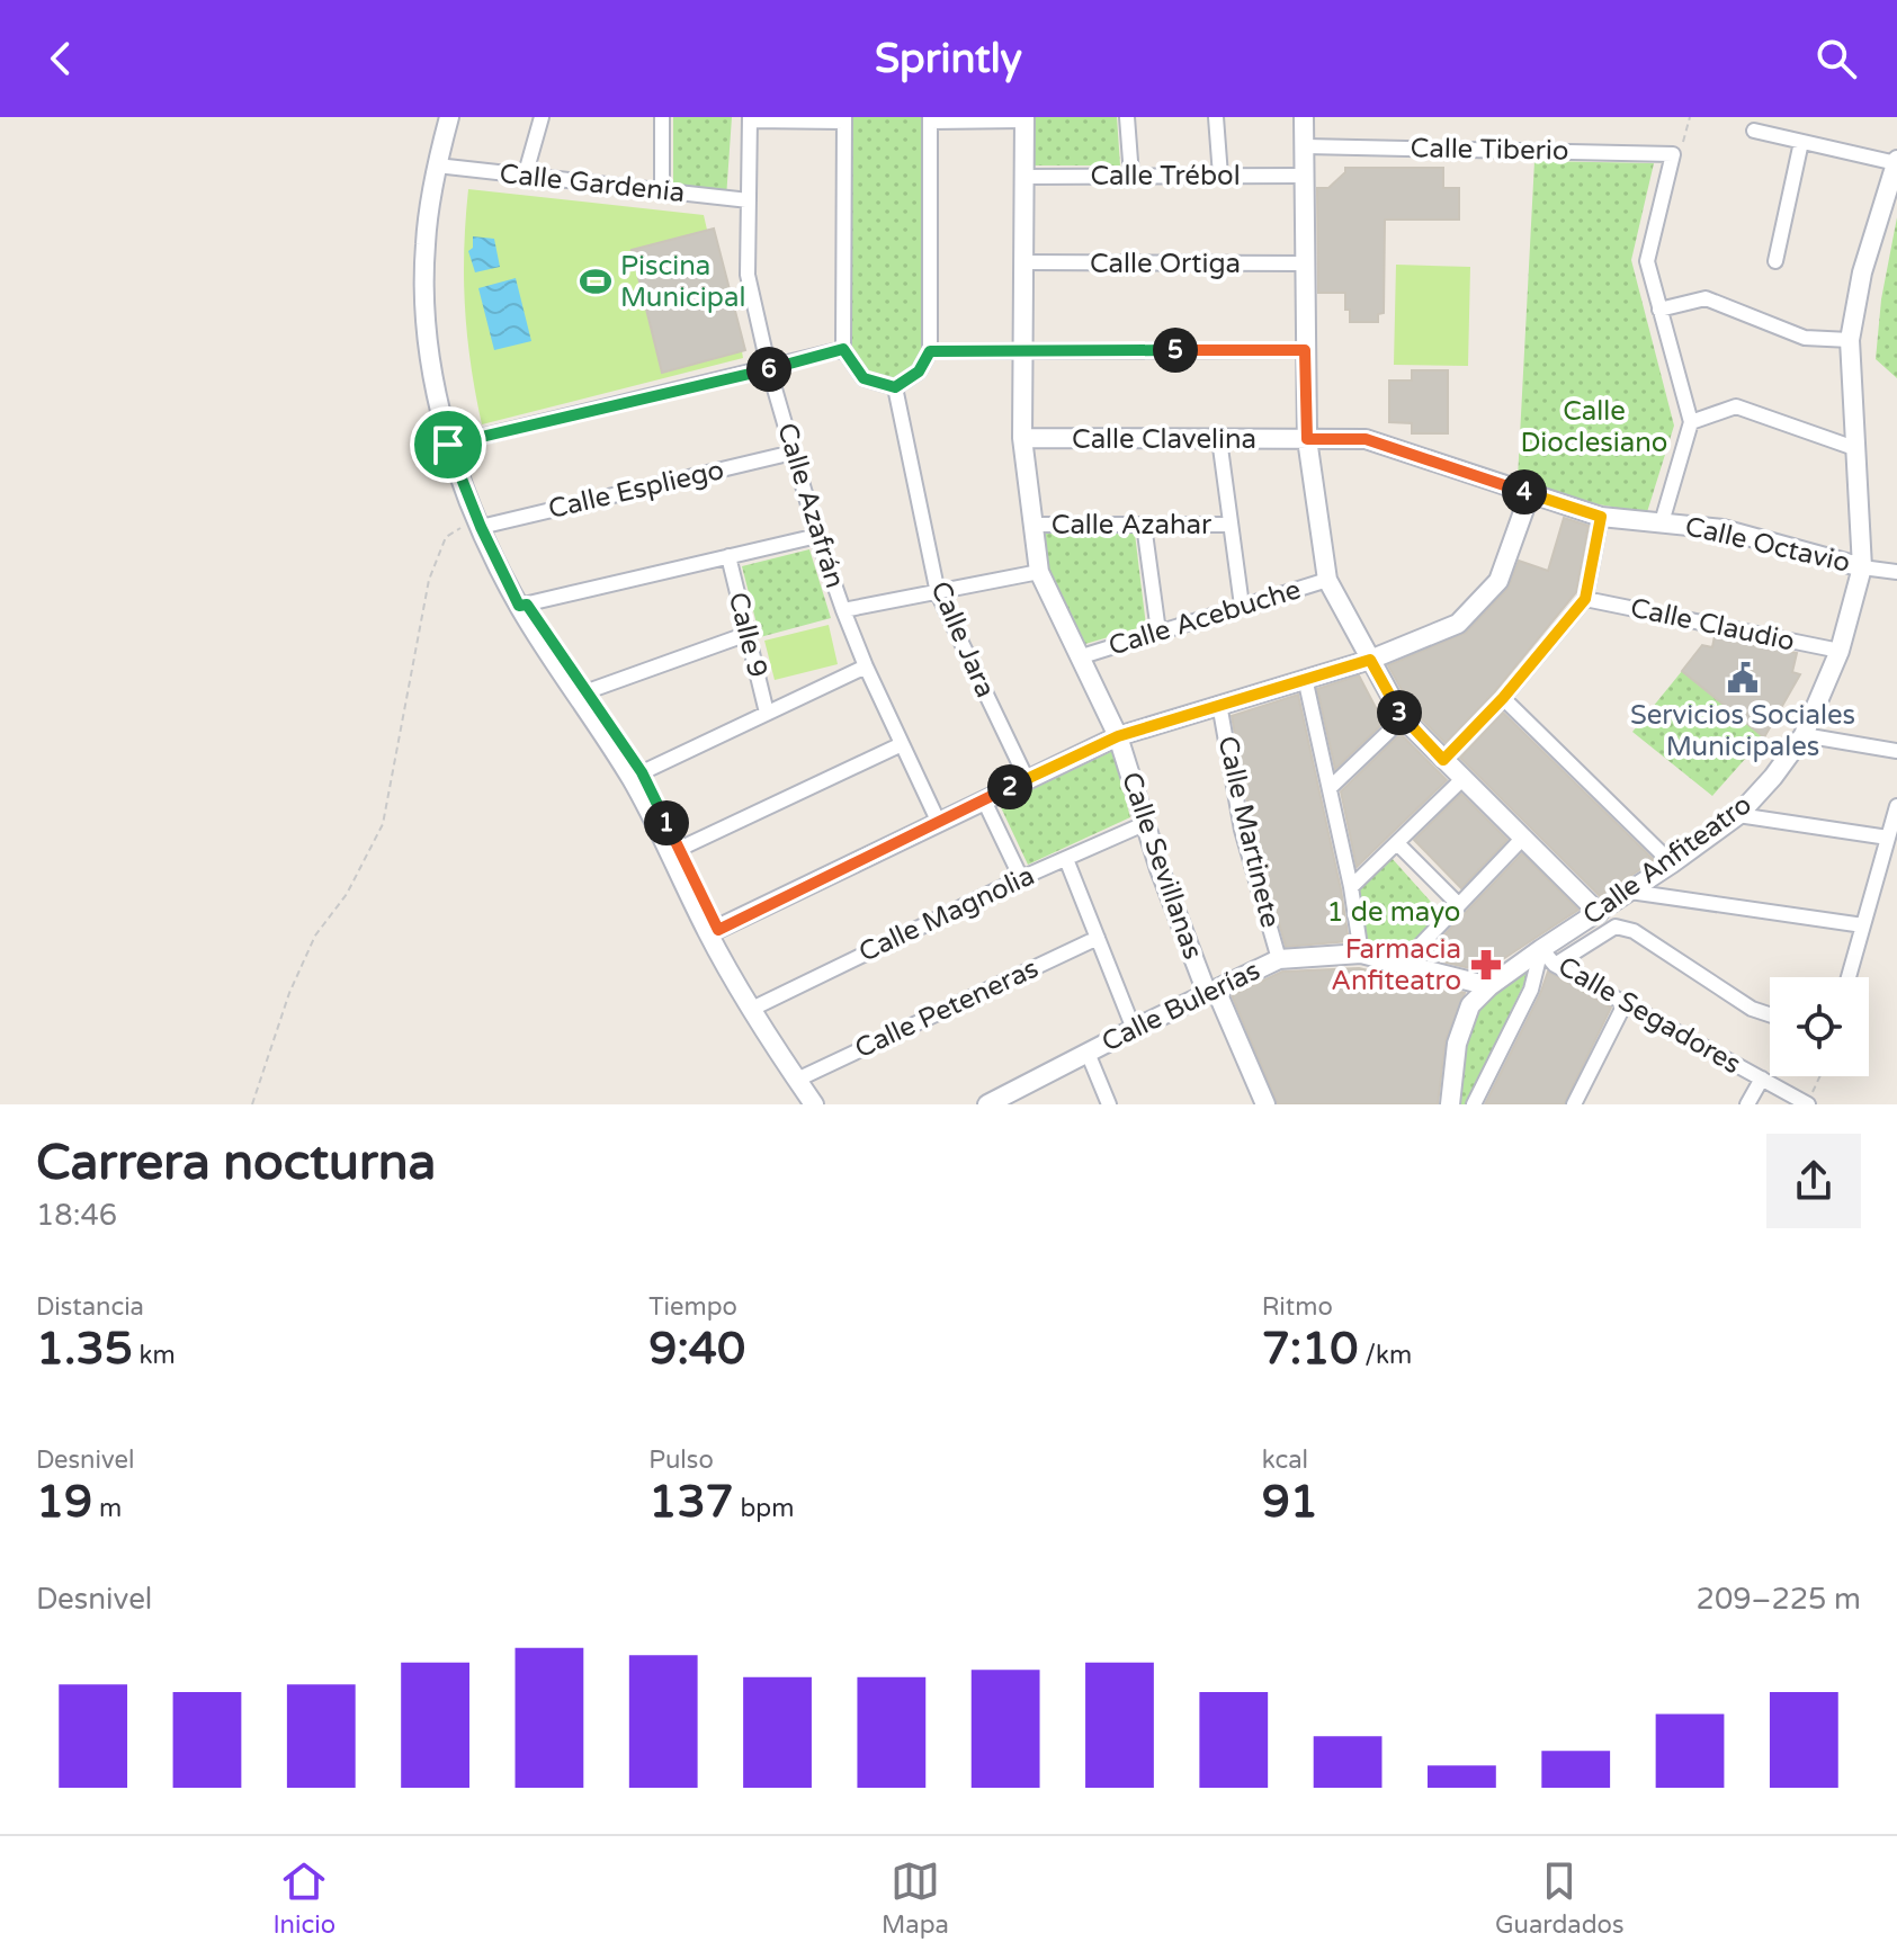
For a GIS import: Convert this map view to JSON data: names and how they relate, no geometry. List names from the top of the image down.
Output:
{
  "streets": {
    "street": [
      "Calle Tiberio",
      "Calle Trébol",
      "Calle Gardenia",
      "Calle Ortiga",
      "Calle Clavelina",
      "Calle Espliego",
      "Calle Azafrán",
      "Calle Azahar",
      "Calle Octavio",
      "Calle Acebuche",
      "Calle Claudio",
      "Calle 9",
      "Calle Jara",
      "Calle Martinete",
      "Calle Anfiteatro",
      "Calle Sevillanas",
      "Calle Magnolia",
      "Calle Bulerías",
      "Calle Peteneras",
      "Calle Segadores"
    ]
  },
  "crossings": [
    ["Calle Gardenia", "Calle Azafrán"],
    ["Calle Clavelina", "Calle Octavio"],
    ["Calle Espliego", "Calle Azafrán"],
    ["Calle Octavio", "Calle Anfiteatro"],
    ["Calle Acebuche", "Calle Sevillanas"],
    ["Calle Claudio", "Calle Anfiteatro"],
    ["Calle Martinete", "Calle Bulerías"],
    ["Calle Anfiteatro", "Calle Bulerías"],
    ["Calle Anfiteatro", "Calle Segadores"],
    ["Calle Sevillanas", "Calle Magnolia"],
    ["Calle Sevillanas", "Calle Bulerías"]
  ],
  "parks": ["Calle Dioclesiano", "1 de mayo"],
  "places": {
    "sports": ["Piscina Municipal"],
    "public building": ["Servicios Sociales Municipales"],
    "pharmacy": ["Farmacia Anfiteatro"]
  },
  "page": {
    "header": "Sprintly",
    "pins": [
      "5",
      "6",
      "4",
      "3",
      "2",
      "1"
    ],
    "heading": ["Carrera nocturna", "18:46"],
    "stats": [
      ["Distancia", "1.35 km"],
      ["Tiempo", "9:40"],
      ["Ritmo", "7:10 /km"],
      ["Desnivel", "19 m"],
      ["Pulso", "137 bpm"],
      ["kcal", "91"]
    ],
    "chart": ["Desnivel", "209–225 m"],
    "tabs": ["Inicio", "Mapa", "Guardados"]
  }
}
